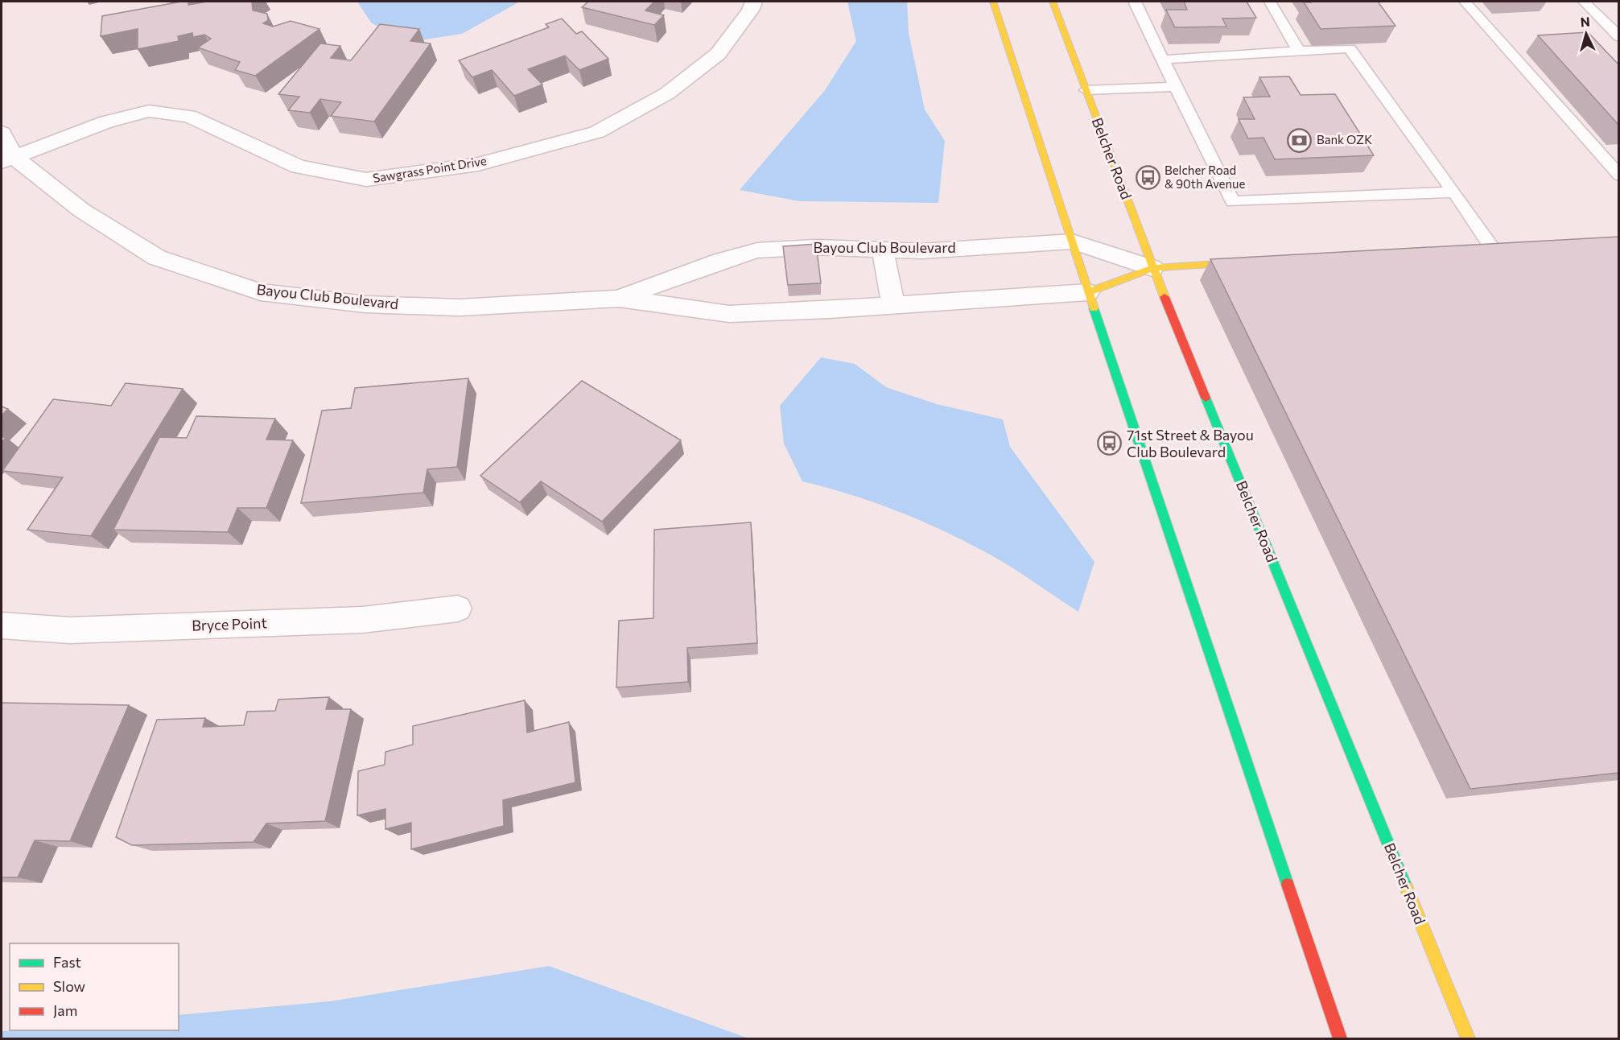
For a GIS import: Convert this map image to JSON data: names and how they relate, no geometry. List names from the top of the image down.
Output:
{
  "streets": {
    "main road": ["Belcher Road"],
    "street": ["Sawgrass Point Drive", "Bayou Club Boulevard", "Bryce Point"]
  },
  "crossings": [
    ["Belcher Road", "Bayou Club Boulevard"],
    ["Sawgrass Point Drive", "Bayou Club Boulevard"]
  ],
  "places": {
    "bank": ["Bank OZK"],
    "bus stop": ["Belcher Road & 90th Avenue", "71st Street & Bayou Club Boulevard"]
  },
  "legend": ["Fast", "Slow", "Jam"],
  "north": "top"
}
